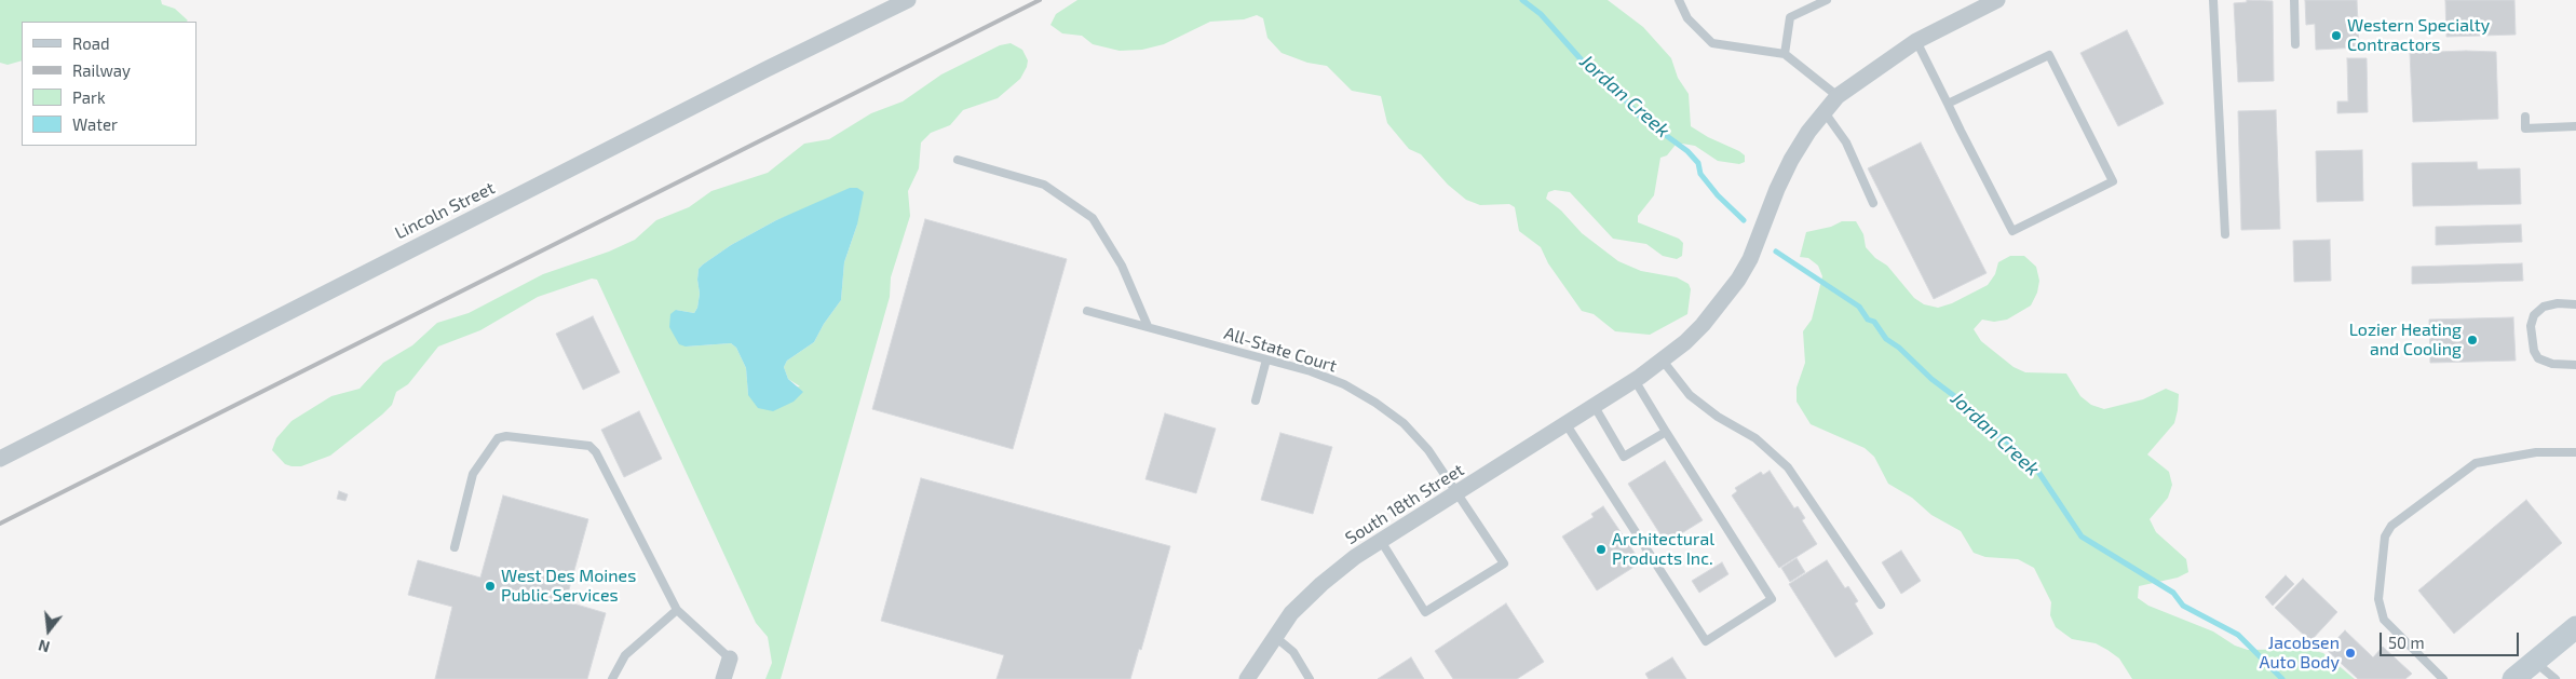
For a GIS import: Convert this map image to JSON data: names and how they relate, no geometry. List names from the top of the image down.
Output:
{
  "streets": {
    "street": ["Lincoln Street", "South 18th Street"],
    "lane": ["All-State Court"]
  },
  "crossings": [
    ["All-State Court", "South 18th Street"]
  ],
  "water": ["Jordan Creek"],
  "places": [
    "Western Specialty Contractors",
    "Lozier Heating and Cooling",
    "Architectural Products Inc.",
    "West Des Moines Public Services",
    "Jacobsen Auto Body"
  ],
  "legend": [
    "Road",
    "Railway",
    "Park",
    "Water"
  ],
  "scale_bar": "50 m",
  "north": "bottom"
}
